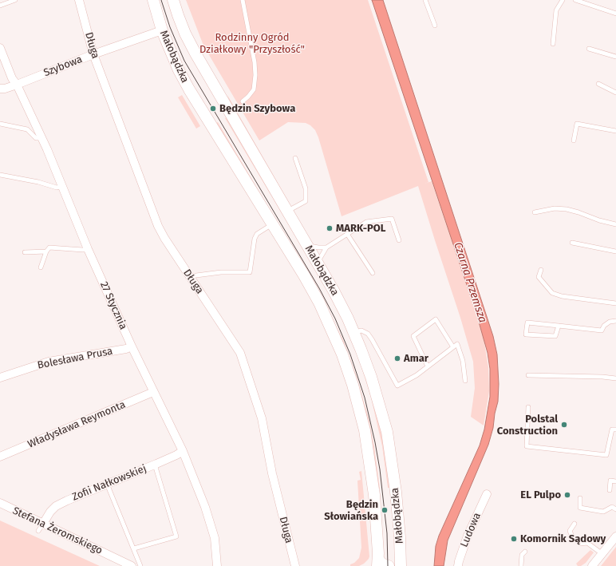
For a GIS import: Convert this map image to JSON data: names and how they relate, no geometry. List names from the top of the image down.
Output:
{
  "streets": {
    "street": [
      "Długa",
      "Małobądzka",
      "Szybowa",
      "27 Stycznia",
      "Bolesława Prusa",
      "Władysława Reymonta",
      "Zofii Nałkowskiej",
      "Ludowa",
      "Stefana Żeromskiego"
    ]
  },
  "crossings": [
    ["Długa", "Szybowa"],
    ["Małobądzka", "Szybowa"],
    ["Szybowa", "27 Stycznia"],
    ["27 Stycznia", "Bolesława Prusa"],
    ["27 Stycznia", "Władysława Reymonta"],
    ["27 Stycznia", "Zofii Nałkowskiej"],
    ["Zofii Nałkowskiej", "Stefana Żeromskiego"]
  ],
  "water": ["Czarna Przemsza"],
  "parks": ["Rodzinny Ogród Działkowy \"Przyszłość\""],
  "places": [
    "Będzin Szybowa",
    "MARK-POL",
    "Amar",
    "Polstal Construction",
    "EL Pulpo",
    "Będzin Słowiańska",
    "Komornik Sądowy"
  ]
}
